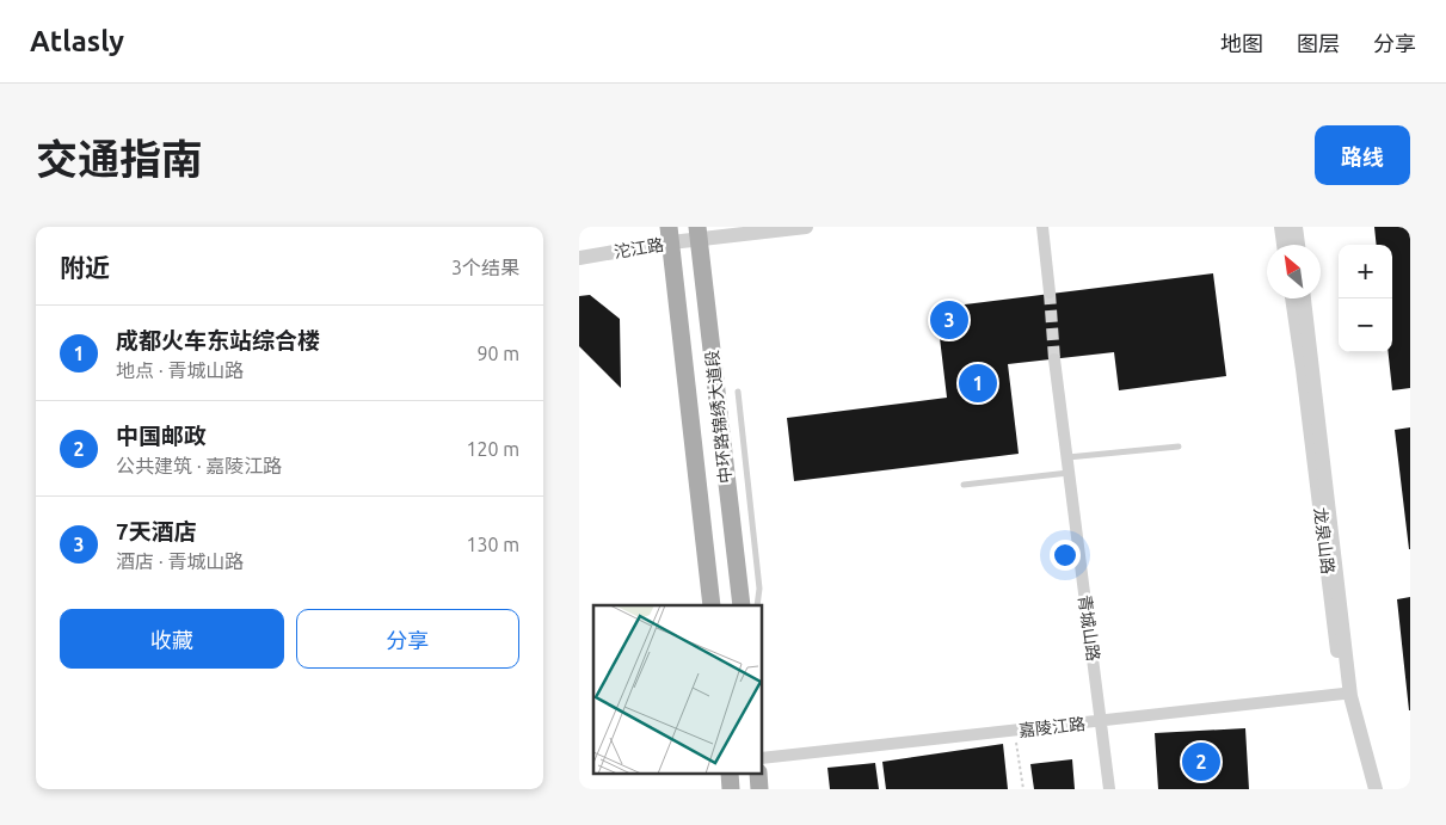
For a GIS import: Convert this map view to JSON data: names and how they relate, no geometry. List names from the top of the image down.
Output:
{
  "streets": {
    "main road": ["中环路锦绣大道段"],
    "street": [
      "沱江路",
      "龙泉山路",
      "青城山路",
      "嘉陵江路"
    ]
  },
  "crossings": [
    ["沱江路", "中环路锦绣大道段"],
    ["龙泉山路", "嘉陵江路"],
    ["青城山路", "嘉陵江路"]
  ],
  "north": "top left",
  "page": {
    "header": "Atlasly",
    "nav": ["地图", "图层", "分享"],
    "title": "交通指南",
    "buttons": [
      "路线",
      ["收藏", "分享"]
    ],
    "heading": ["附近", "3个结果"],
    "map_buttons": ["+", "−"],
    "pins": ["3", "1", "2"],
    "list": [
      {
        "mark": "1",
        "name": "成都火车东站综合楼",
        "note": "地点 · 青城山路",
        "value": "90 m"
      },
      {
        "mark": "2",
        "name": "中国邮政",
        "note": "公共建筑 · 嘉陵江路",
        "value": "120 m"
      },
      {
        "mark": "3",
        "name": "7天酒店",
        "note": "酒店 · 青城山路",
        "value": "130 m"
      }
    ]
  }
}
